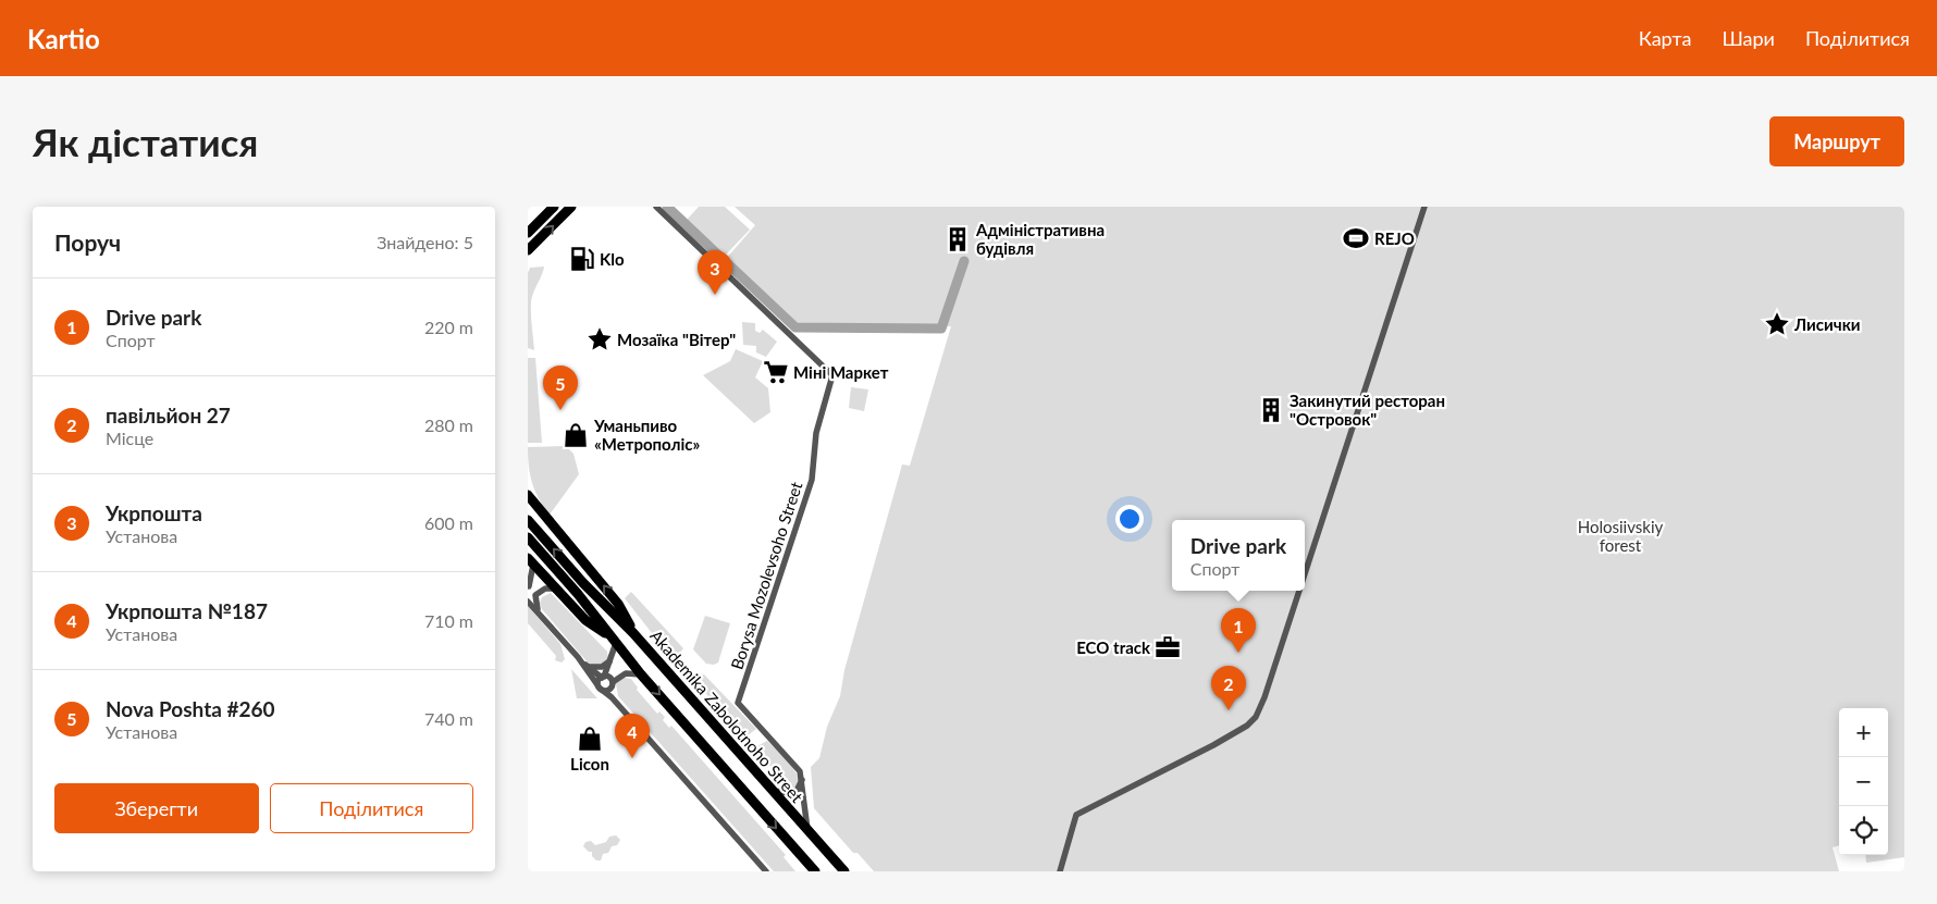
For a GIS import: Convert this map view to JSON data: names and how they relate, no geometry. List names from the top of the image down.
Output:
{
  "streets": {
    "highway": ["Akademika Zabolotnoho Street"],
    "street": ["Borysa Mozolevsoho Street"]
  },
  "parks": ["Holosiivskiy forest"],
  "places": {
    "sports": ["REJO"],
    "building": ["Адміністративна будівля", "Закинутий ресторан \"Островок\""],
    "fuel station": ["Klo"],
    "place": ["Лисички", "Мозаїка \"Вітер\""],
    "supermarket": ["Міні Маркет"],
    "shop": ["Уманьпиво «Метрополіс»", "Licon"],
    "office": ["ECO track"]
  },
  "page": {
    "header": "Kartio",
    "nav": ["Карта", "Шари", "Поділитися"],
    "buttons": [
      "Маршрут",
      ["Зберегти", "Поділитися"]
    ],
    "title": "Як дістатися",
    "heading": ["Поруч", "Знайдено: 5"],
    "pins": [
      "3",
      "5",
      "1",
      "2",
      "4"
    ],
    "list": [
      {
        "mark": "1",
        "name": "Drive park",
        "note": "Спорт",
        "value": "220 m"
      },
      {
        "mark": "2",
        "name": "павільйон 27",
        "note": "Місце",
        "value": "280 m"
      },
      {
        "mark": "3",
        "name": "Укрпошта",
        "note": "Установа",
        "value": "600 m"
      },
      {
        "mark": "4",
        "name": "Укрпошта №187",
        "note": "Установа",
        "value": "710 m"
      },
      {
        "mark": "5",
        "name": "Nova Poshta #260",
        "note": "Установа",
        "value": "740 m"
      }
    ],
    "popup": ["Drive park", "Спорт"],
    "map_buttons": ["+", "−"]
  }
}
